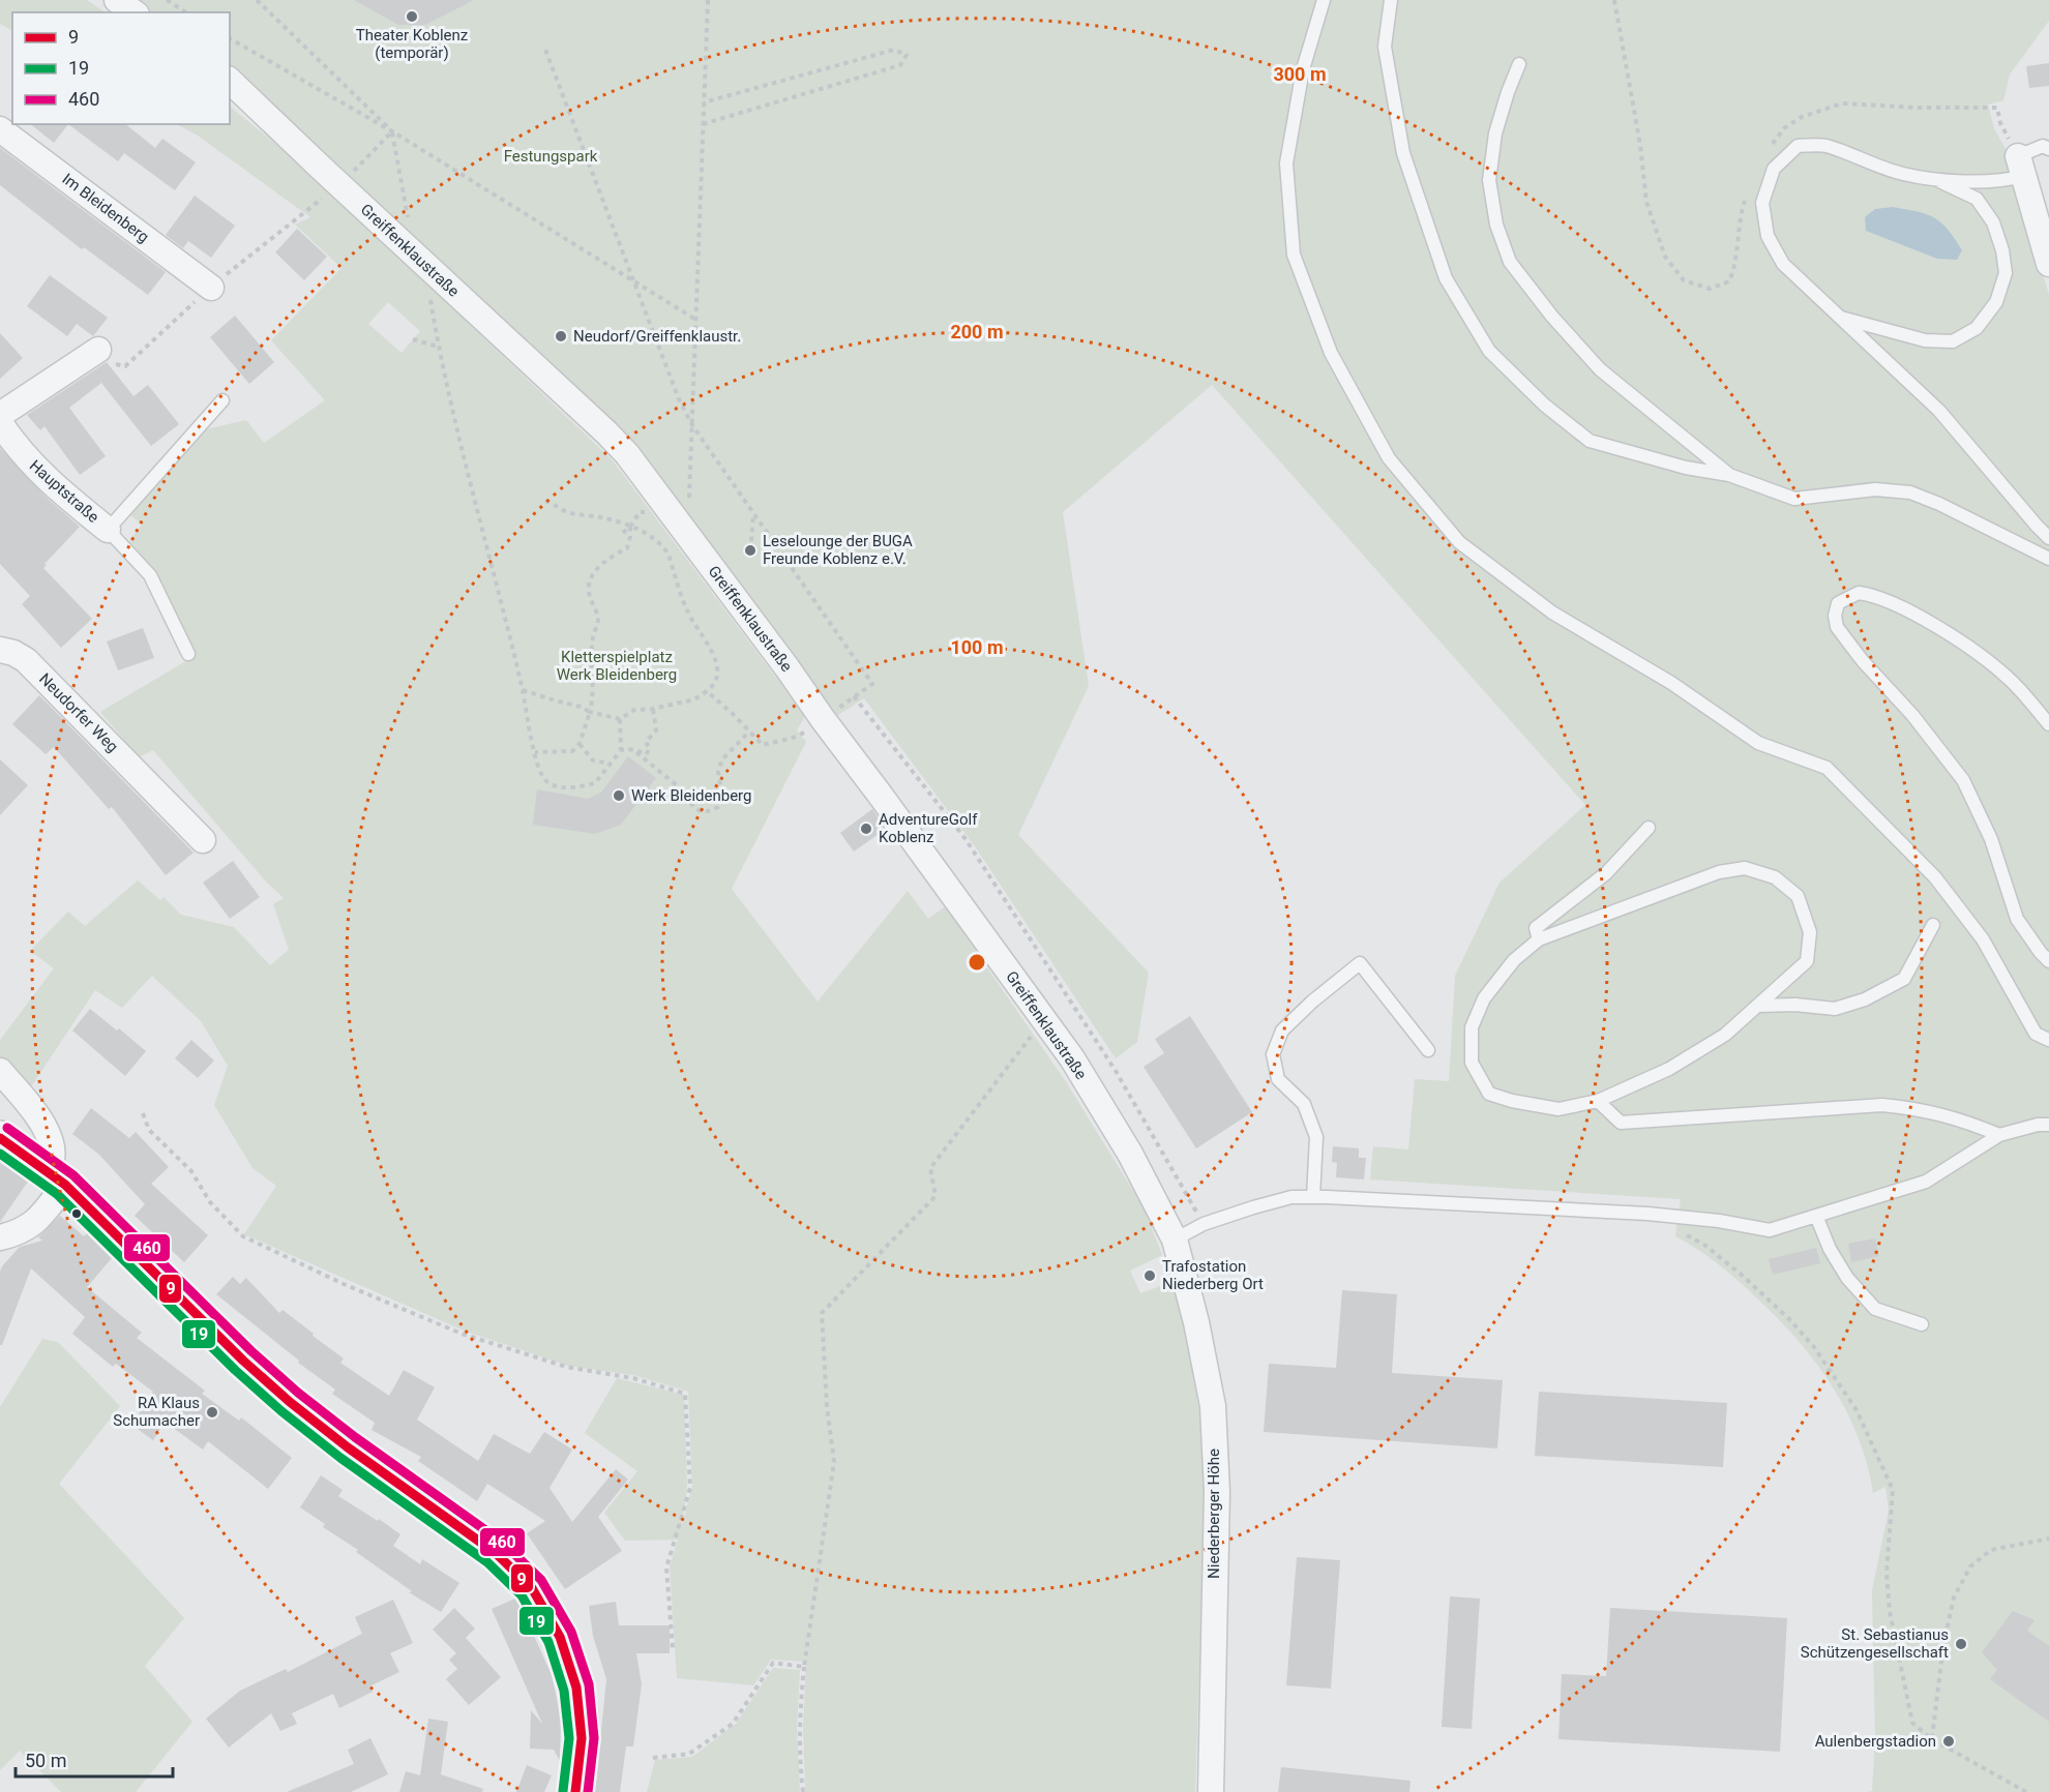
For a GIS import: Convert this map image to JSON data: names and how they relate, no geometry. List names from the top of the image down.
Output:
{
  "streets": {
    "street": [
      "Im Bleidenberg",
      "Greiffenklaustraße",
      "Hauptstraße",
      "Neudorfer Weg",
      "Niederberger Höhe"
    ]
  },
  "crossings": [
    ["Greiffenklaustraße", "Niederberger Höhe"]
  ],
  "parks": ["Festungspark", "Kletterspielplatz Werk Bleidenberg"],
  "places": [
    "Theater Koblenz (temporär)",
    "Neudorf/Greiffenklaustr.",
    "Leselounge der BUGA Freunde Koblenz e.V.",
    "Werk Bleidenberg",
    "AdventureGolf Koblenz",
    "Trafostation Niederberg Ort",
    "RA Klaus Schumacher",
    "St. Sebastianus Schützengesellschaft",
    "Aulenbergstadion"
  ],
  "lines": ["transit line 460", "transit line 9", "transit line 19"],
  "legend": ["9", "19", "460"],
  "scale_bar": "50 m",
  "rings": ["300 m", "200 m", "100 m"]
}
